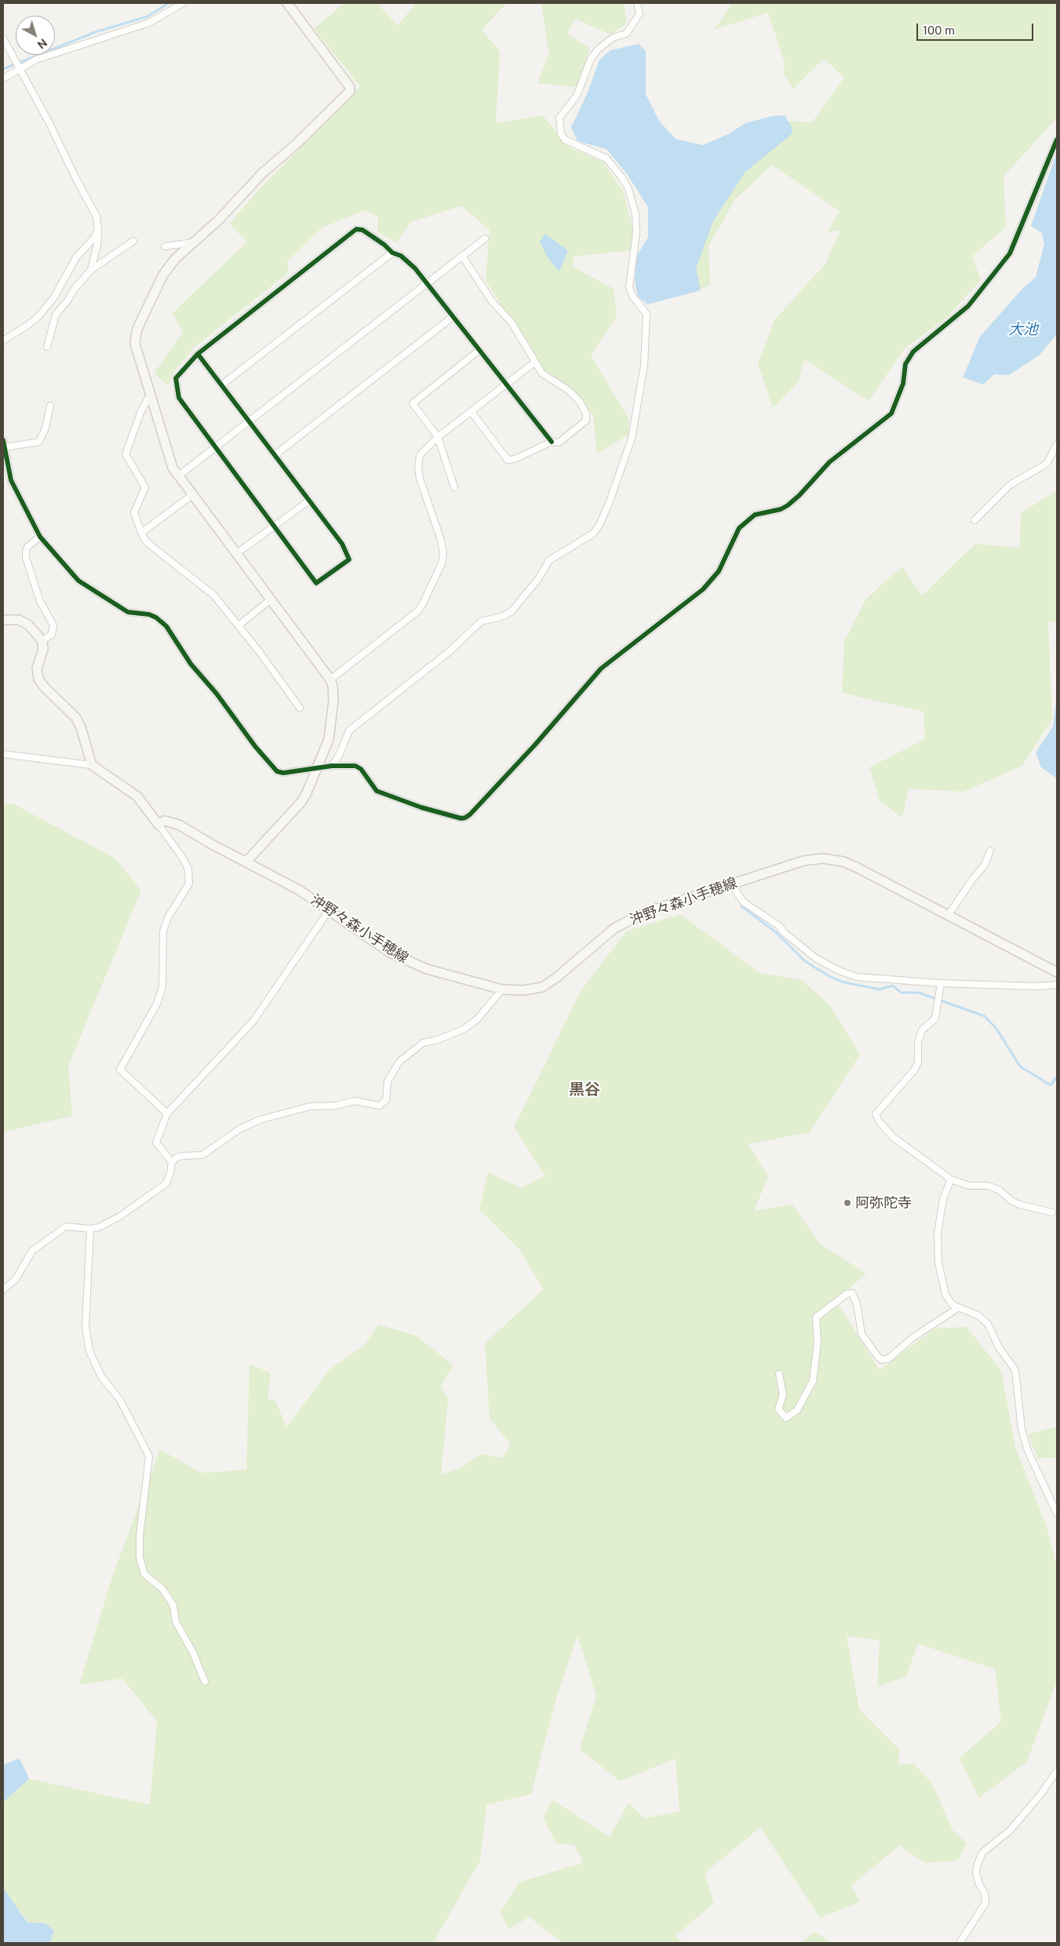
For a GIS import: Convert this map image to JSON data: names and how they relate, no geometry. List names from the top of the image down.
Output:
{
  "streets": {
    "main road": ["沖野々森小手穂線"]
  },
  "districts": ["黒谷"],
  "water": ["大池"],
  "places": ["阿弥陀寺"],
  "scale_bar": "100 m",
  "north": "bottom right"
}
